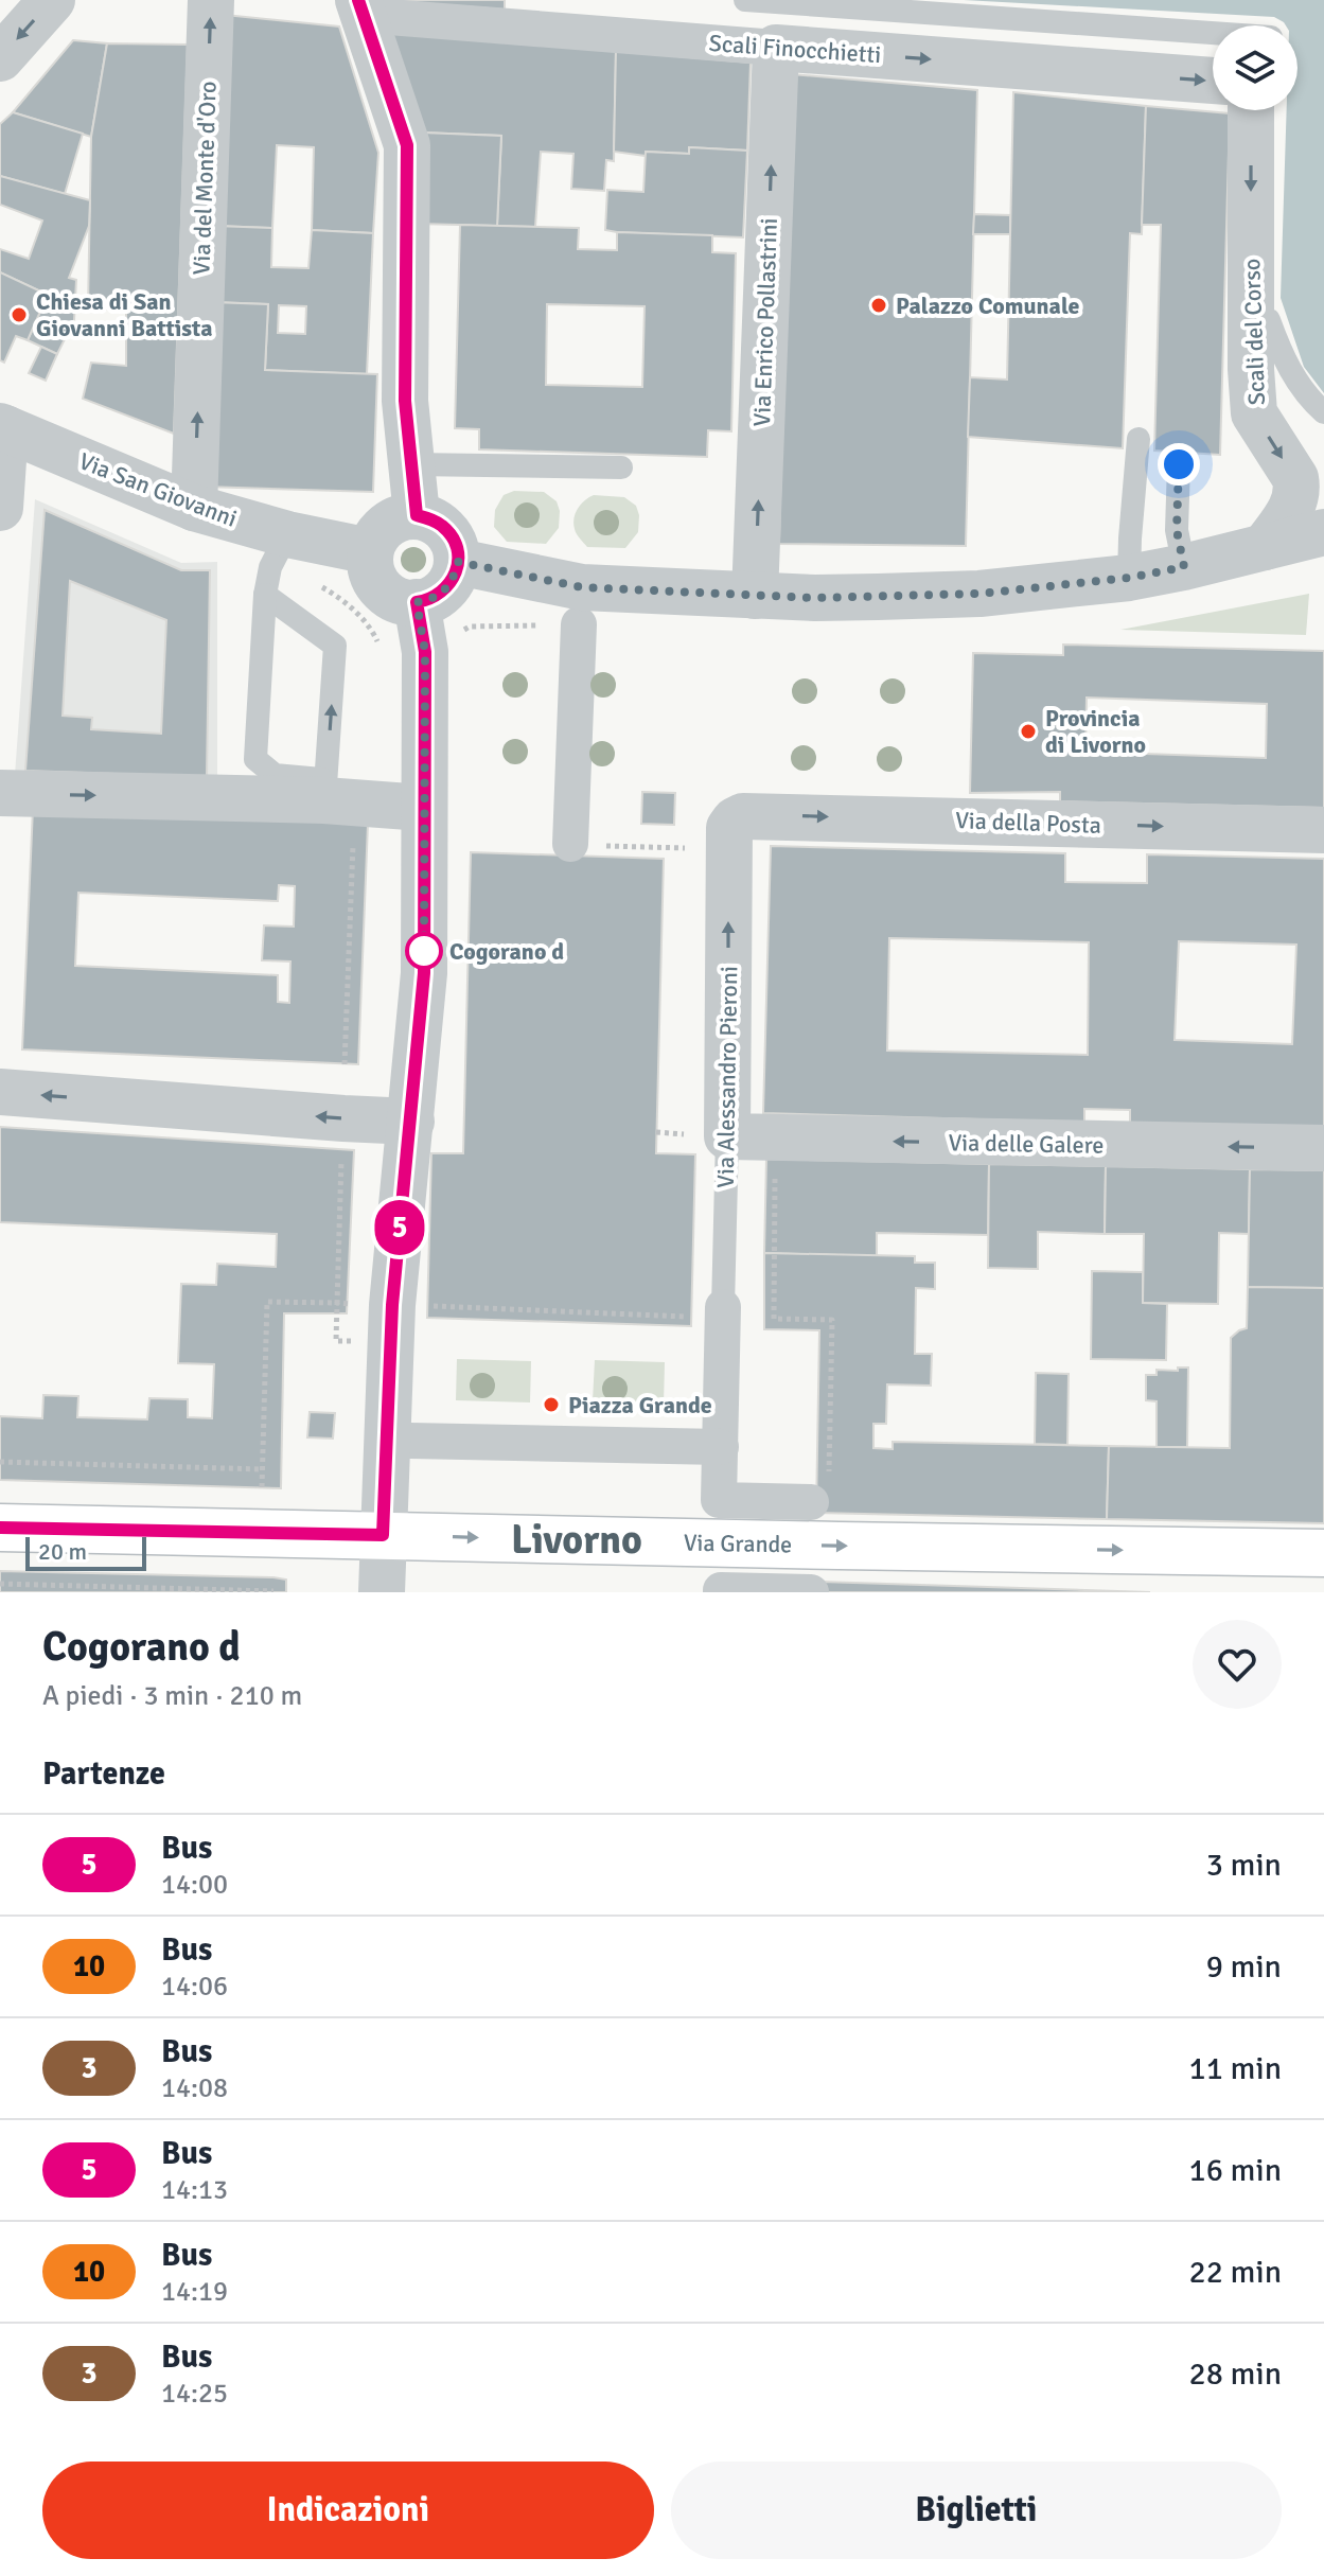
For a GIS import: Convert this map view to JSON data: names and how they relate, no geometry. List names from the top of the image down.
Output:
{
  "streets": {
    "main road": ["Via Grande"],
    "street": [
      "Scali Finocchietti",
      "Via del Monte d'Oro",
      "Via Enrico Pollastrini",
      "Scali del Corso",
      "Via San Giovanni",
      "Via della Posta",
      "Via Alessandro Pieroni",
      "Via delle Galere"
    ]
  },
  "crossings": [
    ["Scali Finocchietti", "Via Enrico Pollastrini"],
    ["Via del Monte d'Oro", "Via San Giovanni"],
    ["Via della Posta", "Via Alessandro Pieroni"],
    ["Via Alessandro Pieroni", "Via delle Galere"]
  ],
  "one_way": [
    "Scali Finocchietti",
    "Scali del Corso",
    "Via delle Galere",
    "Via Grande"
  ],
  "districts": ["Livorno"],
  "places": [
    "Palazzo Comunale",
    "Chiesa di San Giovanni Battista",
    "Provincia di Livorno",
    "Cogorano d",
    "Piazza Grande"
  ],
  "lines": ["bus line 5"],
  "scale_bar": "20 m",
  "page": {
    "on_map": "5",
    "scale": "20 m",
    "heading": [
      ["Cogorano d", "A piedi · 3 min · 210 m"],
      "Partenze"
    ],
    "list": [
      {
        "mark": "5",
        "name": "Bus",
        "note": "14:00",
        "value": "3 min"
      },
      {
        "mark": "10",
        "name": "Bus",
        "note": "14:06",
        "value": "9 min"
      },
      {
        "mark": "3",
        "name": "Bus",
        "note": "14:08",
        "value": "11 min"
      },
      {
        "mark": "5",
        "name": "Bus",
        "note": "14:13",
        "value": "16 min"
      },
      {
        "mark": "10",
        "name": "Bus",
        "note": "14:19",
        "value": "22 min"
      },
      {
        "mark": "3",
        "name": "Bus",
        "note": "14:25",
        "value": "28 min"
      }
    ],
    "buttons": ["Indicazioni", "Biglietti"]
  }
}
